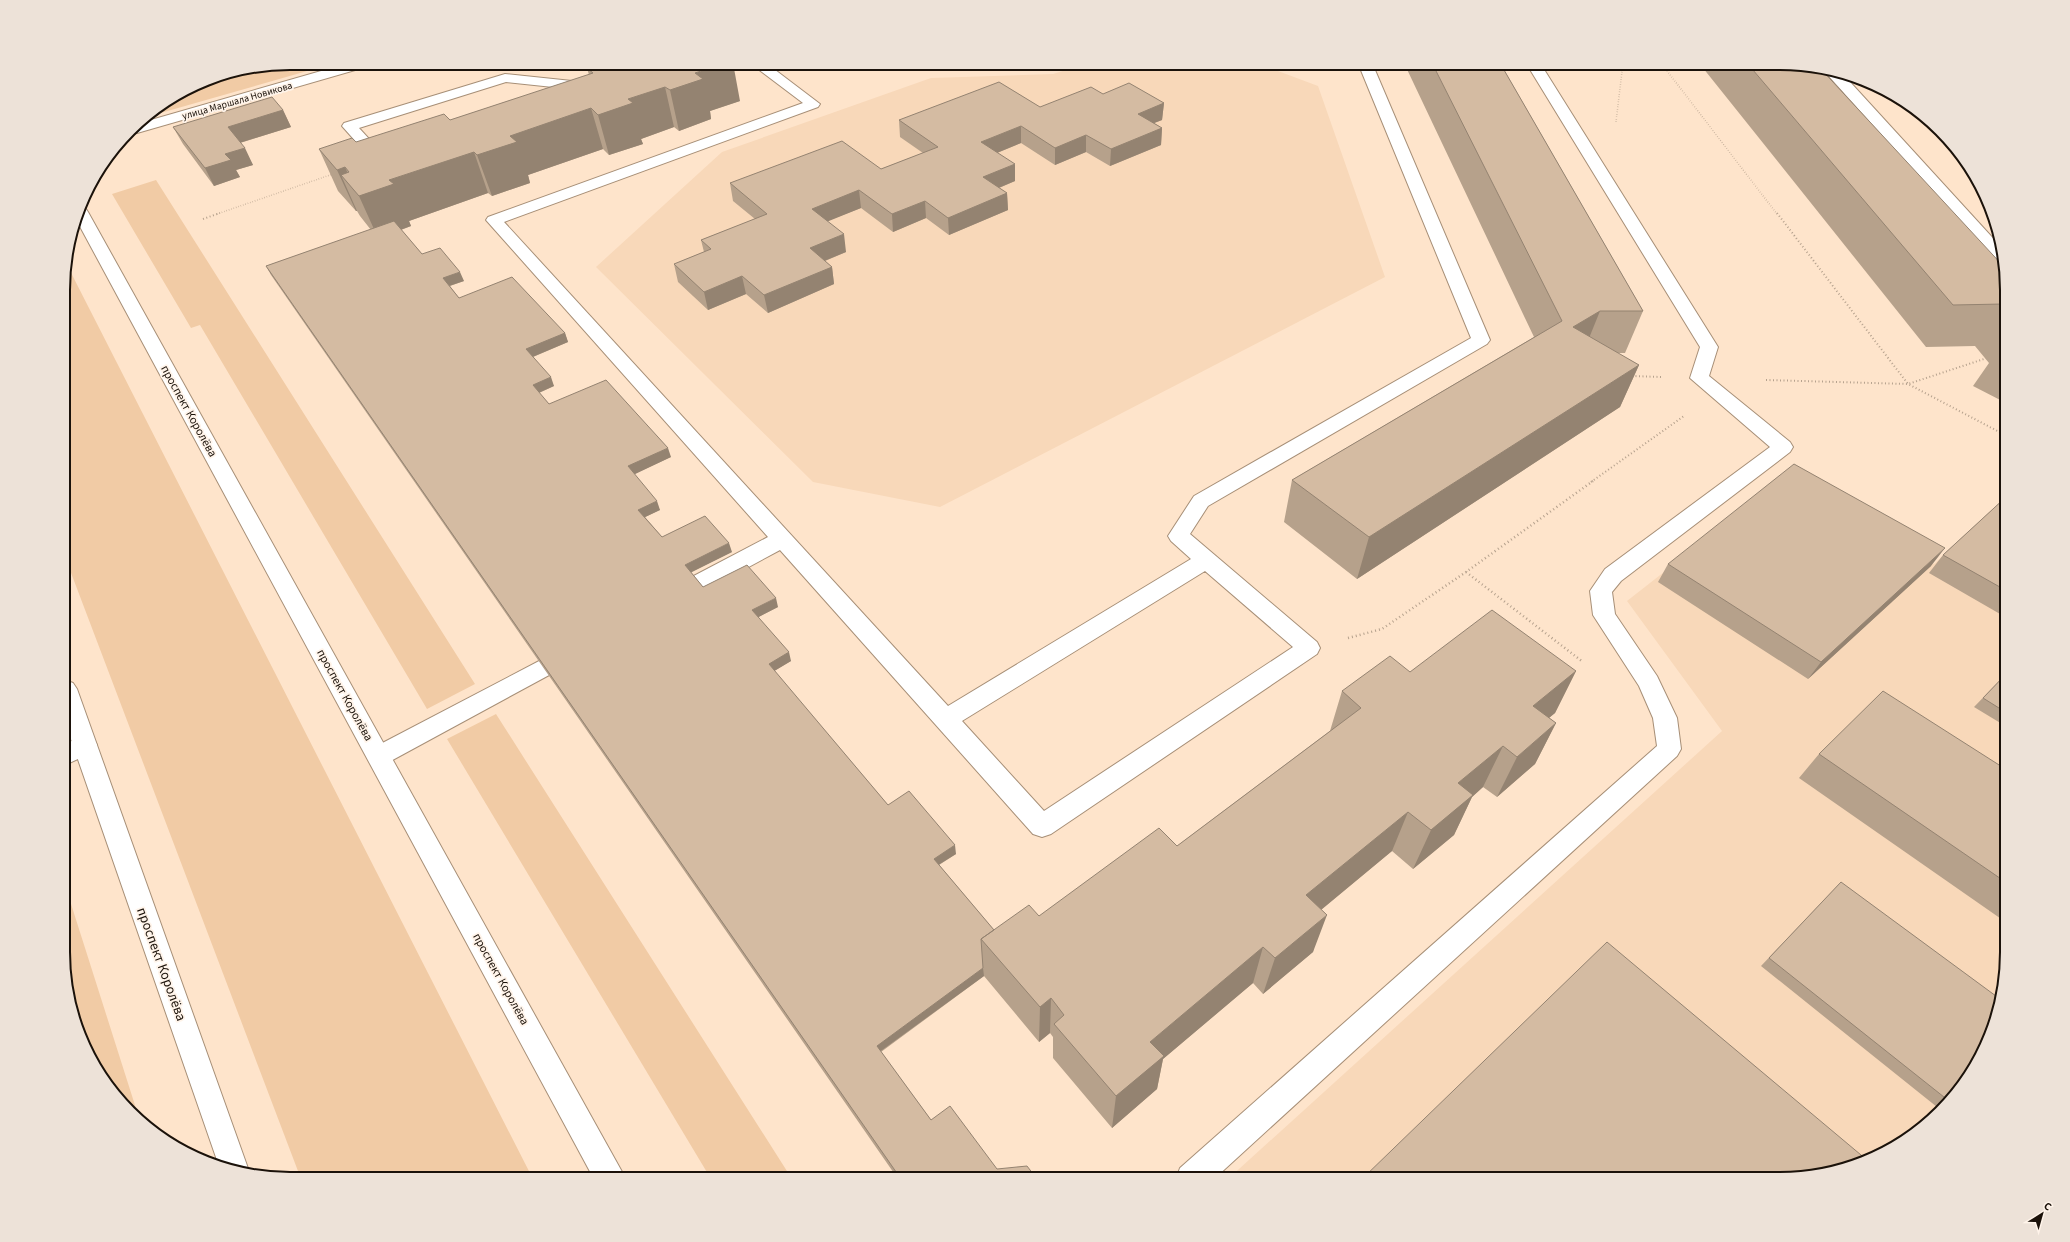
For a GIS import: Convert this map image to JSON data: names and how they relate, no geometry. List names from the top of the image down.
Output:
{
  "streets": {
    "street": ["улица Маршала Новикова", "проспект Королёва"]
  },
  "north": "top right"
}
